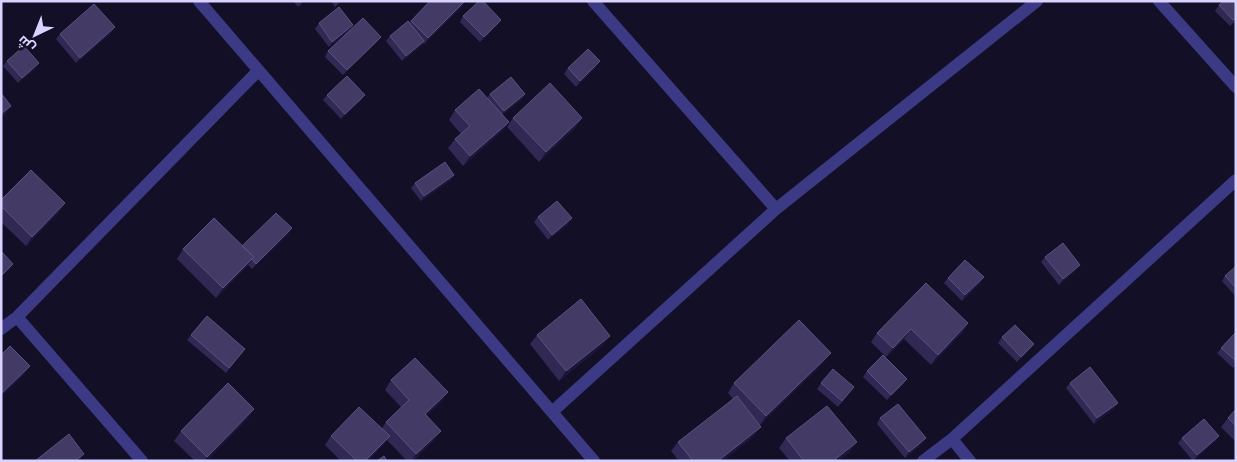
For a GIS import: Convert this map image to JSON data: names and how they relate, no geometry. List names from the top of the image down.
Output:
{
  "north": "bottom left"
}
